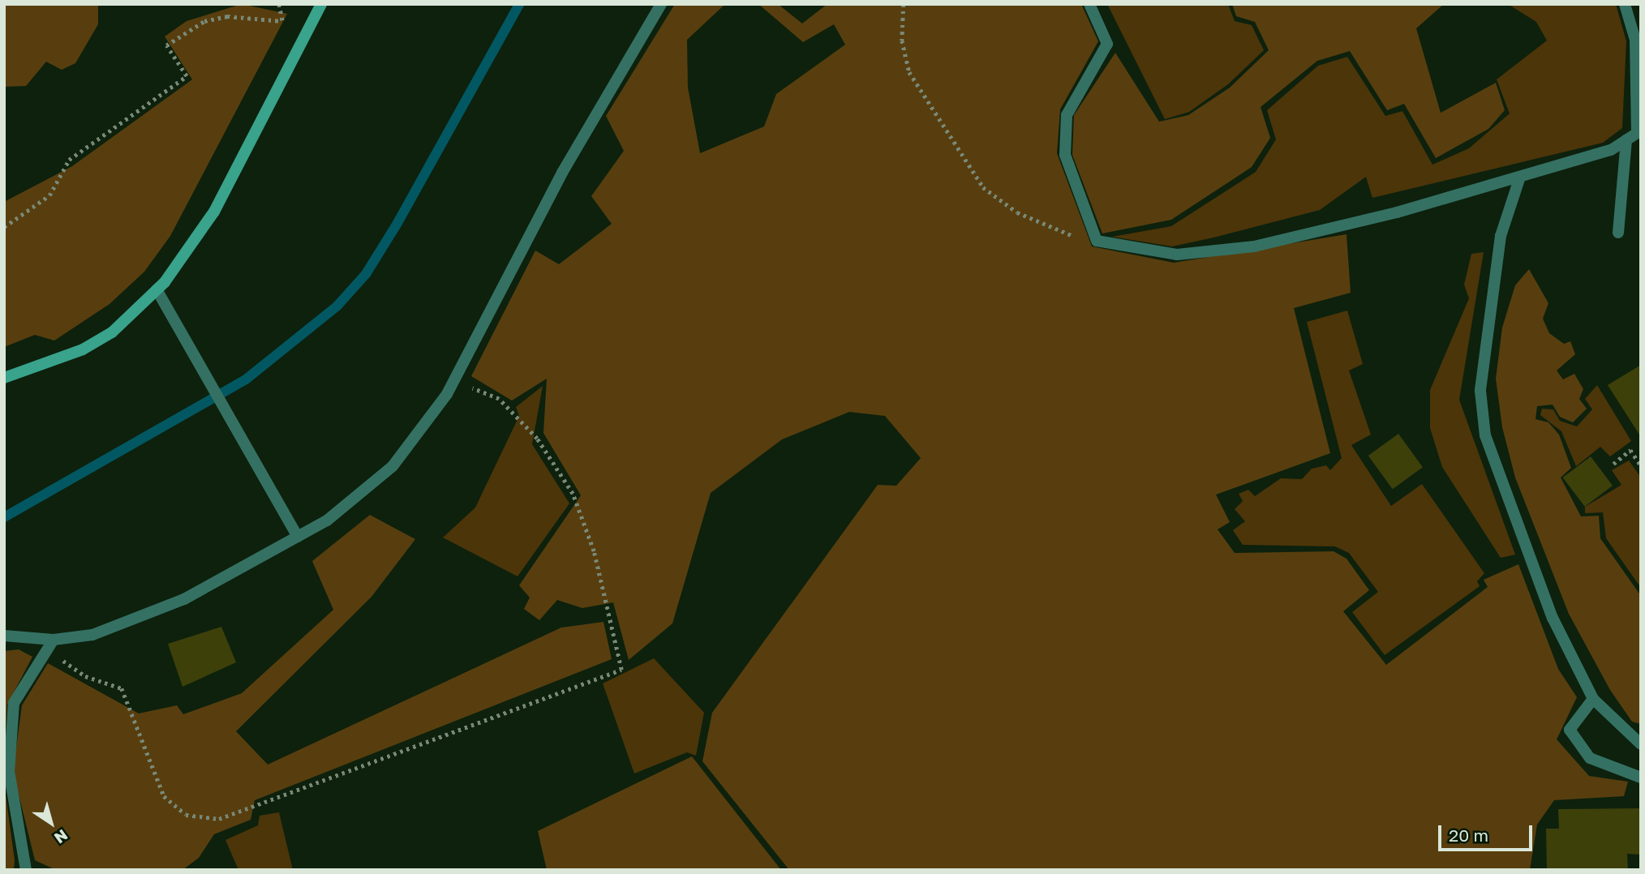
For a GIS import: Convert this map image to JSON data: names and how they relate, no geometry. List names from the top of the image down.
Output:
{
  "scale_bar": "20 m",
  "north": "bottom right"
}
